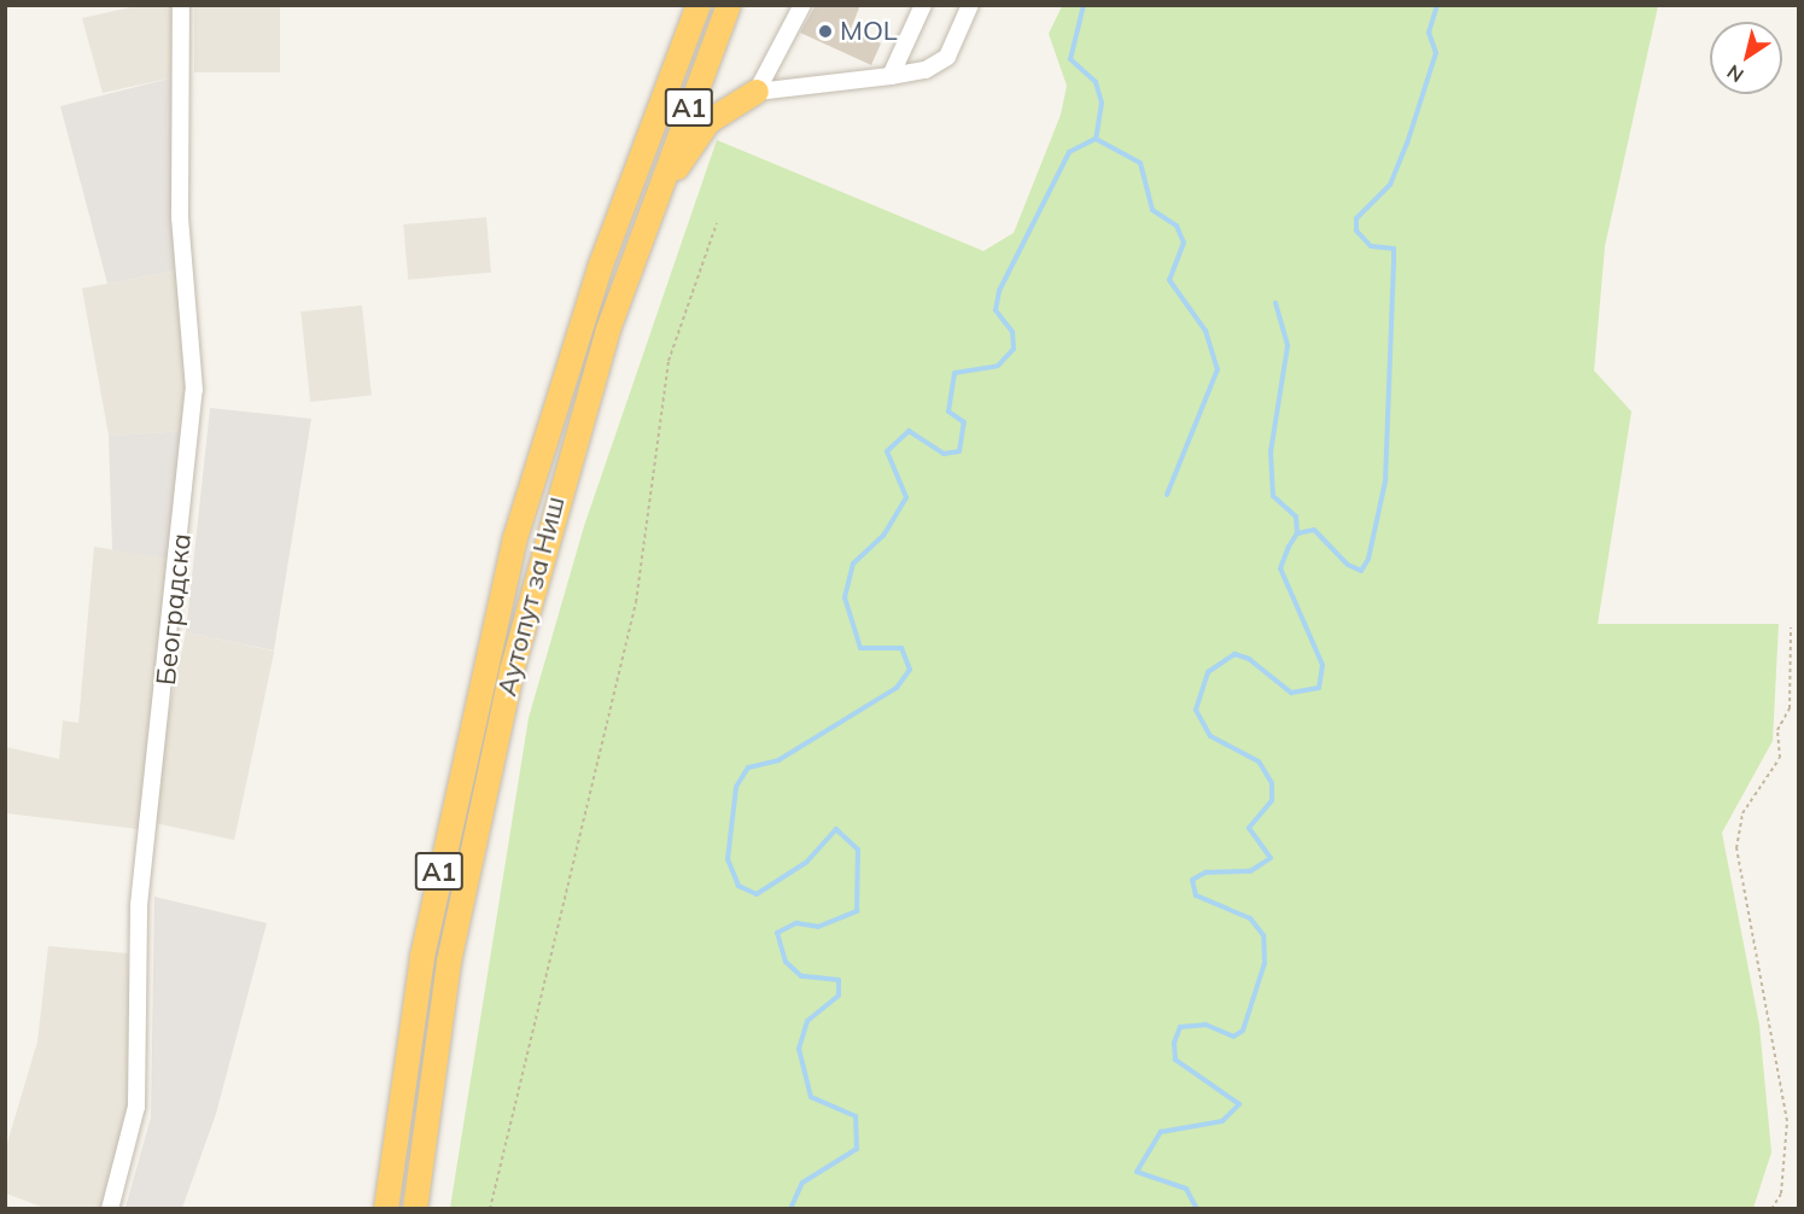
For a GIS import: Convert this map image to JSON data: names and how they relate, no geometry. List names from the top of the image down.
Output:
{
  "streets": {
    "highway": ["A1", "Аутопут за Ниш"],
    "street": ["Београдска"]
  },
  "places": ["MOL"],
  "north": "bottom left"
}
